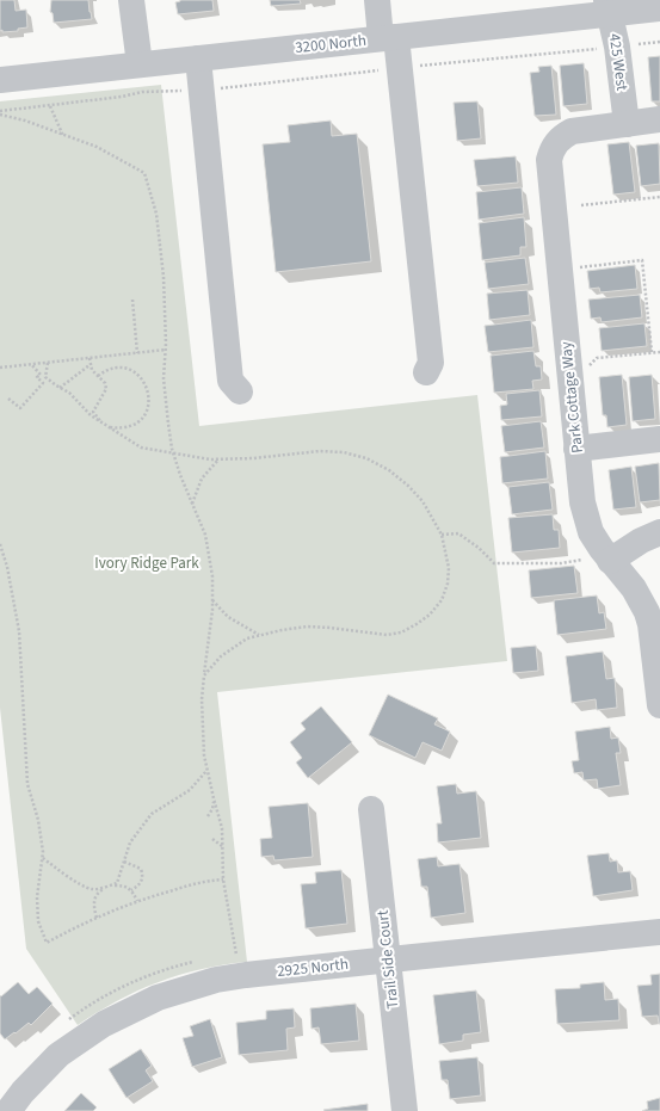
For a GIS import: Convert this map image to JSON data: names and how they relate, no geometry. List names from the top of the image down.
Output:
{
  "streets": {
    "street": [
      "3200 North",
      "425 West",
      "Park Cottage Way",
      "Trail Side Court",
      "2925 North"
    ]
  },
  "crossings": [
    ["3200 North", "425 West"],
    ["425 West", "Park Cottage Way"],
    ["Trail Side Court", "2925 North"]
  ],
  "parks": ["Ivory Ridge Park"]
}
